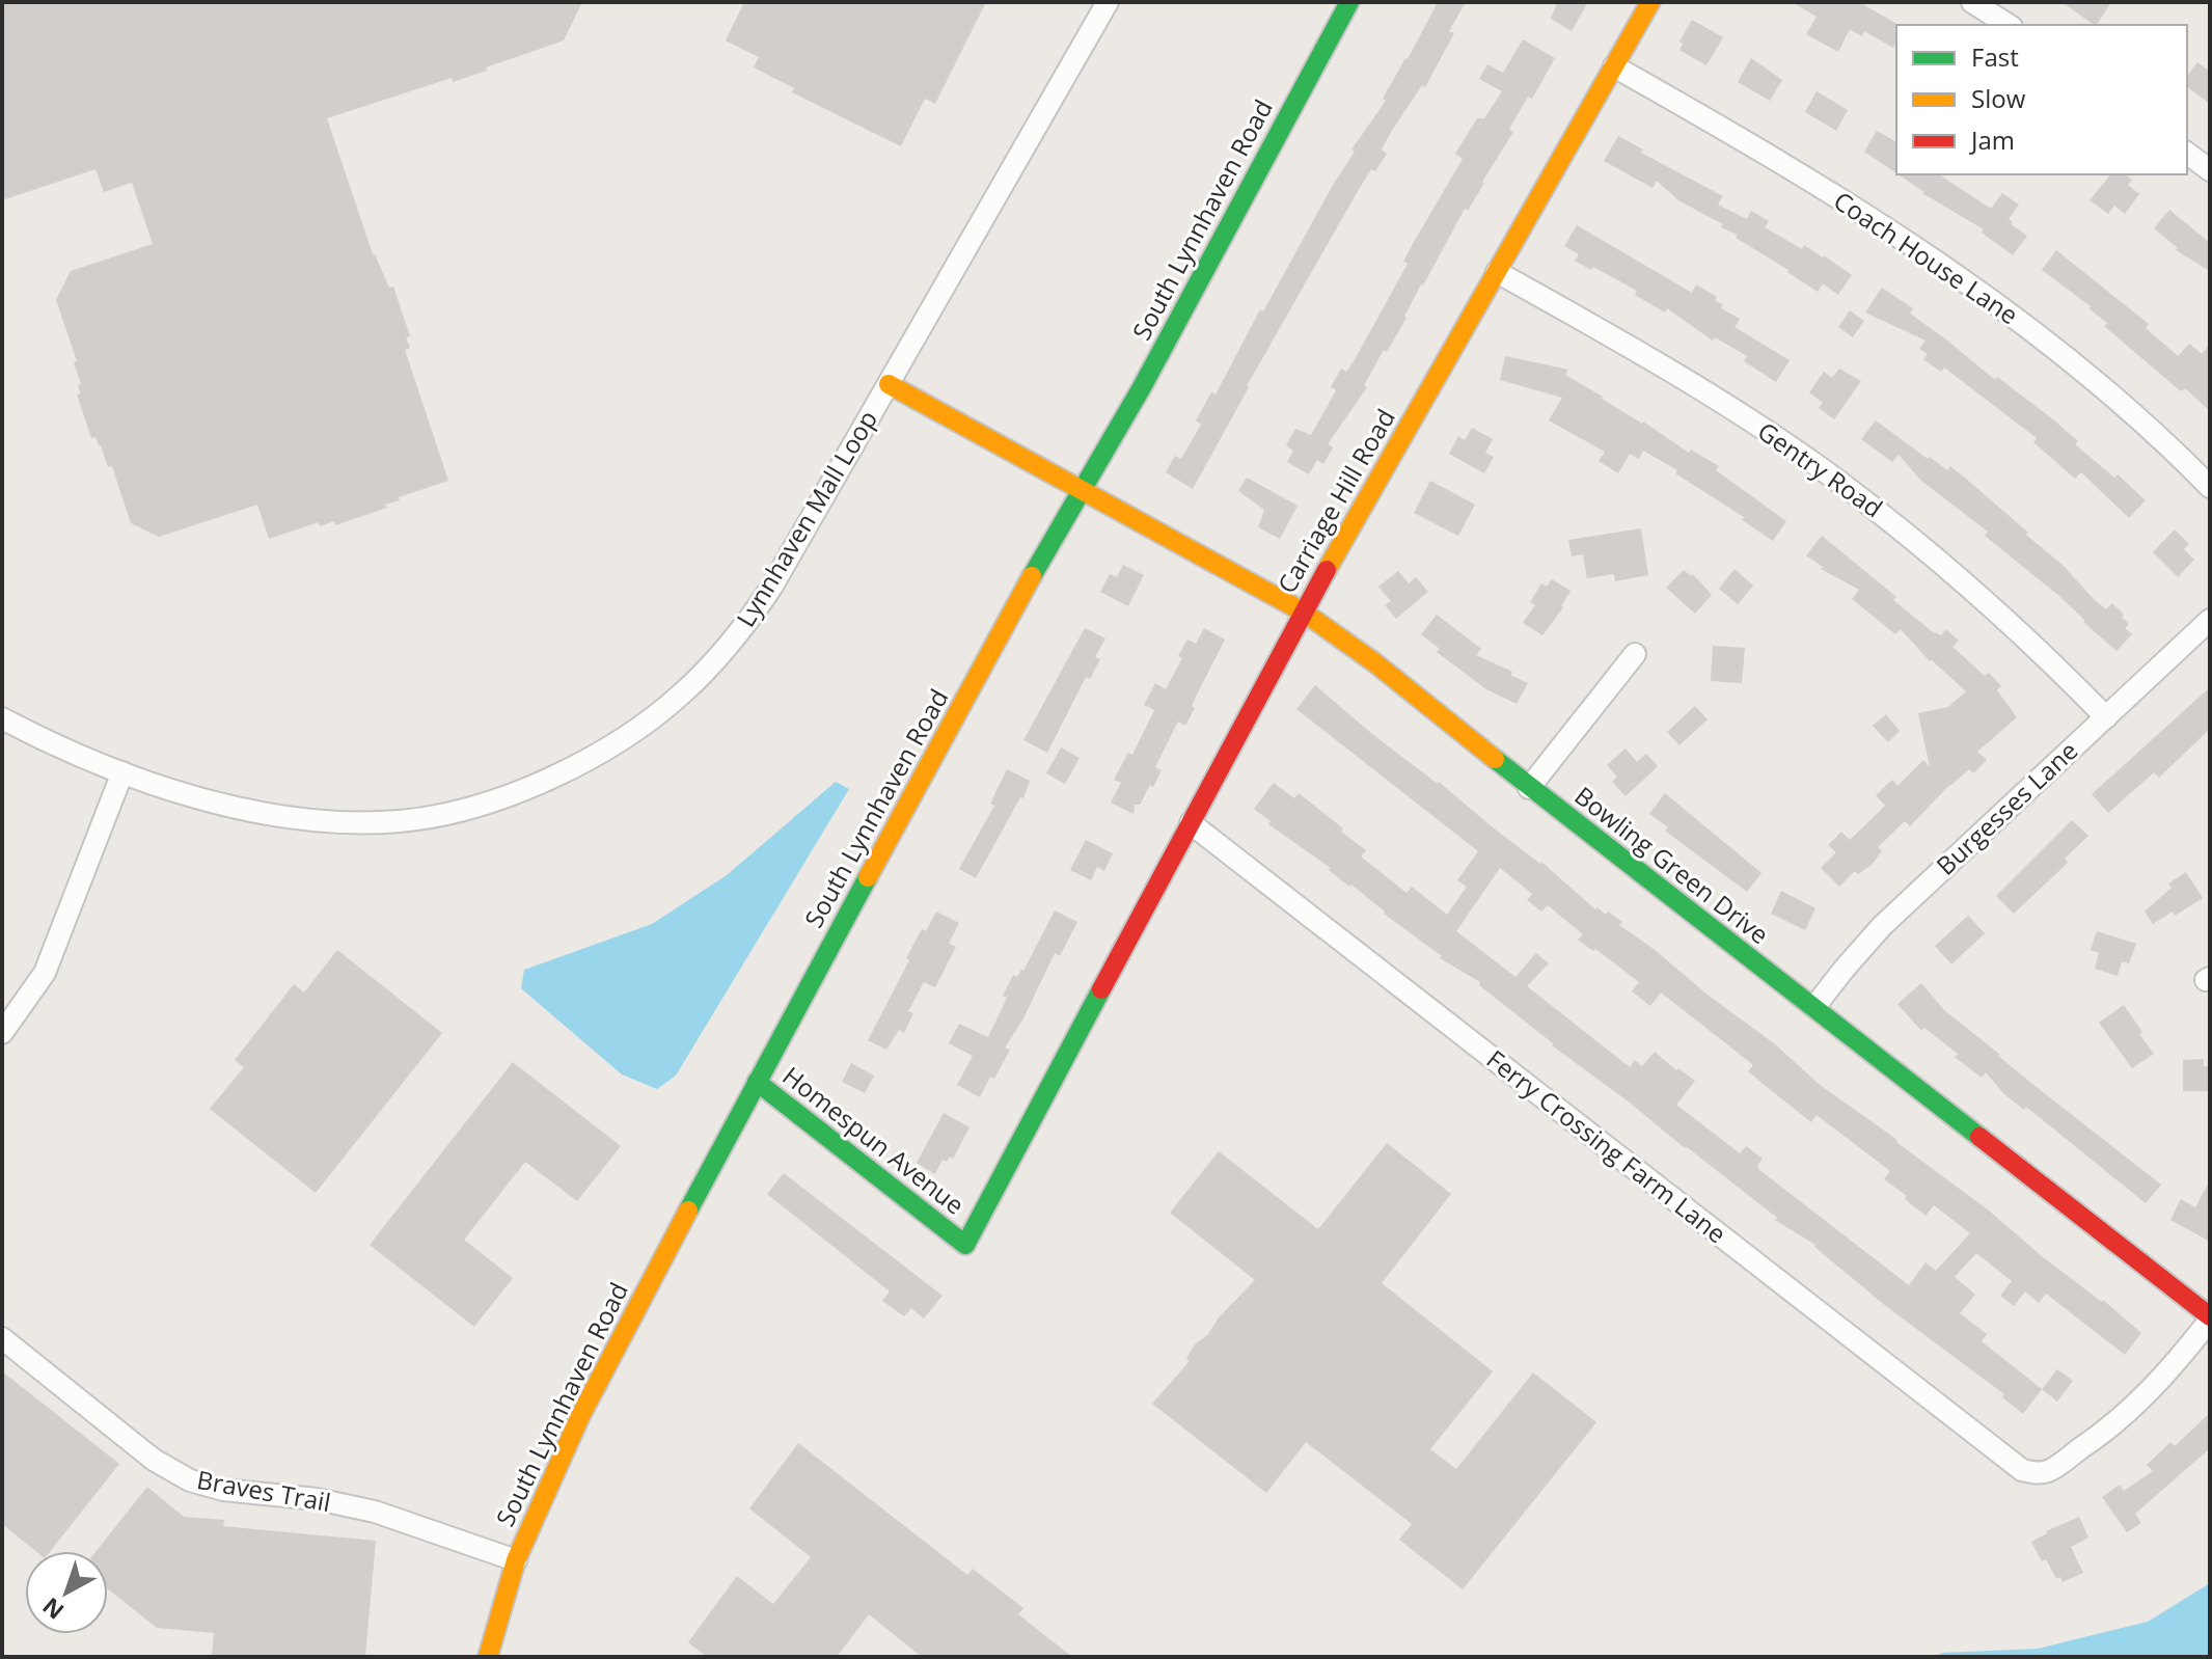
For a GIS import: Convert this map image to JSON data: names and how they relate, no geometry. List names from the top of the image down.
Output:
{
  "streets": {
    "street": [
      "South Lynnhaven Road",
      "Coach House Lane",
      "Gentry Road",
      "Carriage Hill Road",
      "Lynnhaven Mall Loop",
      "Burgesses Lane",
      "Bowling Green Drive",
      "Homespun Avenue",
      "Ferry Crossing Farm Lane",
      "Braves Trail"
    ]
  },
  "crossings": [
    ["South Lynnhaven Road", "Bowling Green Drive"],
    ["South Lynnhaven Road", "Homespun Avenue"],
    ["South Lynnhaven Road", "Braves Trail"],
    ["Coach House Lane", "Carriage Hill Road"],
    ["Gentry Road", "Carriage Hill Road"],
    ["Gentry Road", "Burgesses Lane"],
    ["Carriage Hill Road", "Bowling Green Drive"],
    ["Carriage Hill Road", "Homespun Avenue"],
    ["Carriage Hill Road", "Ferry Crossing Farm Lane"],
    ["Lynnhaven Mall Loop", "Bowling Green Drive"],
    ["Burgesses Lane", "Bowling Green Drive"],
    ["Bowling Green Drive", "Ferry Crossing Farm Lane"]
  ],
  "legend": ["Fast", "Slow", "Jam"],
  "north": "bottom left"
}
